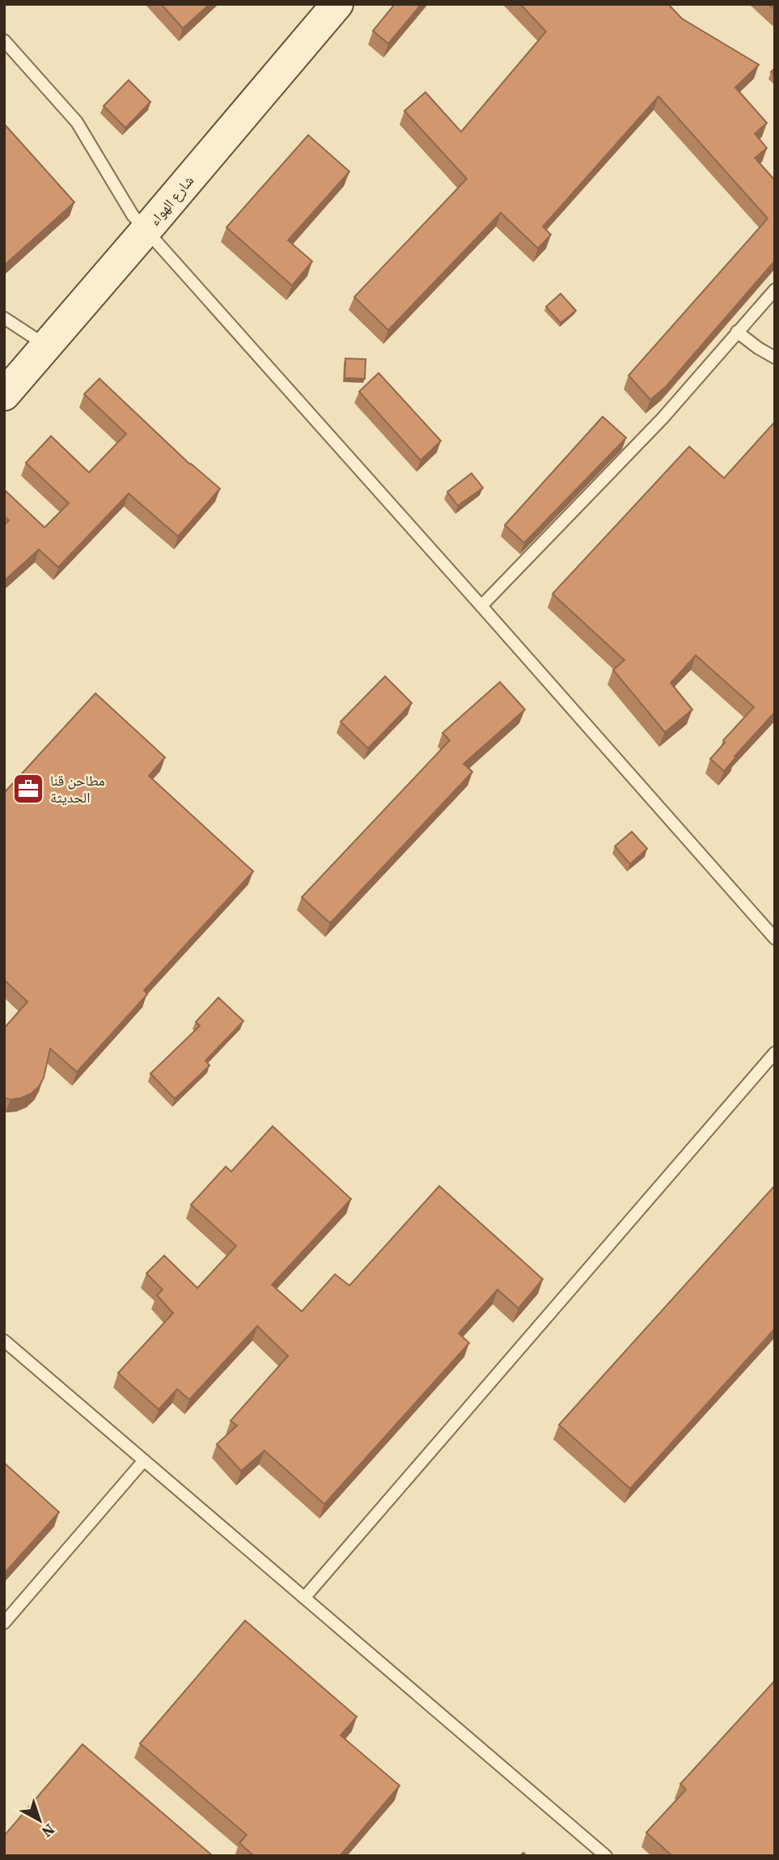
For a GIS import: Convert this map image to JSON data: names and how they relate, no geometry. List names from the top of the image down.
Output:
{
  "streets": {
    "street": ["شارع الهواء"]
  },
  "places": {
    "office": ["مطاحن قنا الحديثة"]
  },
  "north": "bottom right"
}
